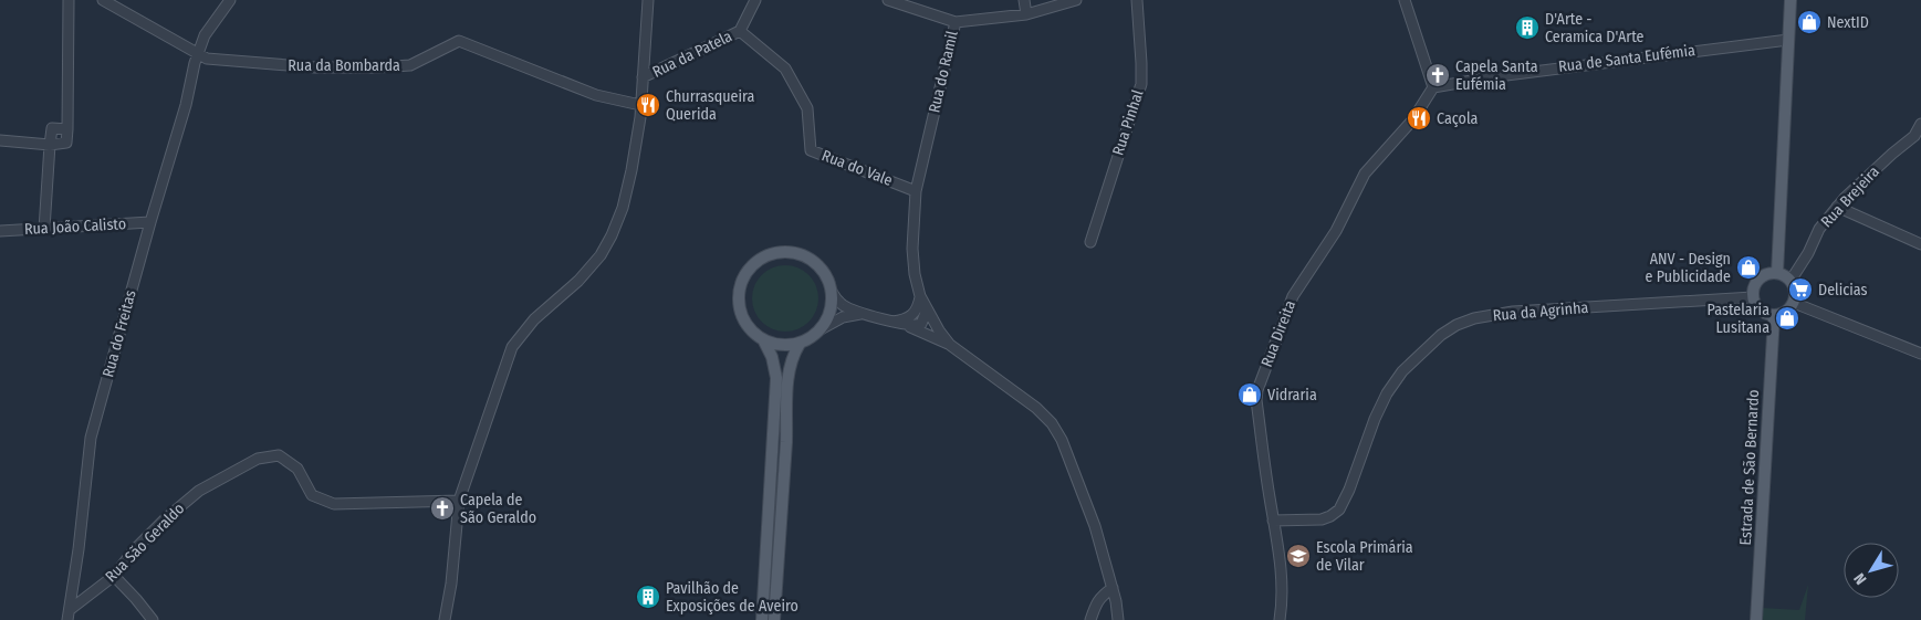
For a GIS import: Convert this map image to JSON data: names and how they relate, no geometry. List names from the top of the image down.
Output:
{
  "streets": {
    "main road": ["Estrada de São Bernardo"],
    "street": [
      "Rua da Patela",
      "Rua de Santa Eufémia",
      "Rua da Bombarda",
      "Rua do Ramil",
      "Rua Pinhal",
      "Rua do Vale",
      "Rua Brejeira",
      "Rua João Calisto",
      "Rua da Agrinha",
      "Rua do Freitas",
      "Rua Direita",
      "Rua São Geraldo"
    ]
  },
  "crossings": [
    ["Rua da Patela", "Rua do Vale"],
    ["Rua de Santa Eufémia", "Rua Direita"],
    ["Rua da Bombarda", "Rua do Freitas"],
    ["Rua do Ramil", "Rua do Vale"],
    ["Rua Brejeira", "Rua da Agrinha"],
    ["Rua Brejeira", "Estrada de São Bernardo"],
    ["Rua João Calisto", "Rua do Freitas"],
    ["Rua da Agrinha", "Rua Direita"],
    ["Rua da Agrinha", "Estrada de São Bernardo"],
    ["Rua do Freitas", "Rua São Geraldo"]
  ],
  "places": {
    "shop": [
      "NextID",
      "ANV - Design e Publicidade",
      "Pastelaria Lusitana",
      "Vidraria"
    ],
    "building": ["D'Arte - Ceramica D'Arte", "Pavilhão de Exposições de Aveiro"],
    "church": ["Capela Santa Eufémia", "Capela de São Geraldo"],
    "restaurant": ["Churrasqueira Querida", "Caçola"],
    "supermarket": ["Delicias"],
    "school or university": ["Escola Primária de Vilar"]
  },
  "north": "bottom left"
}
